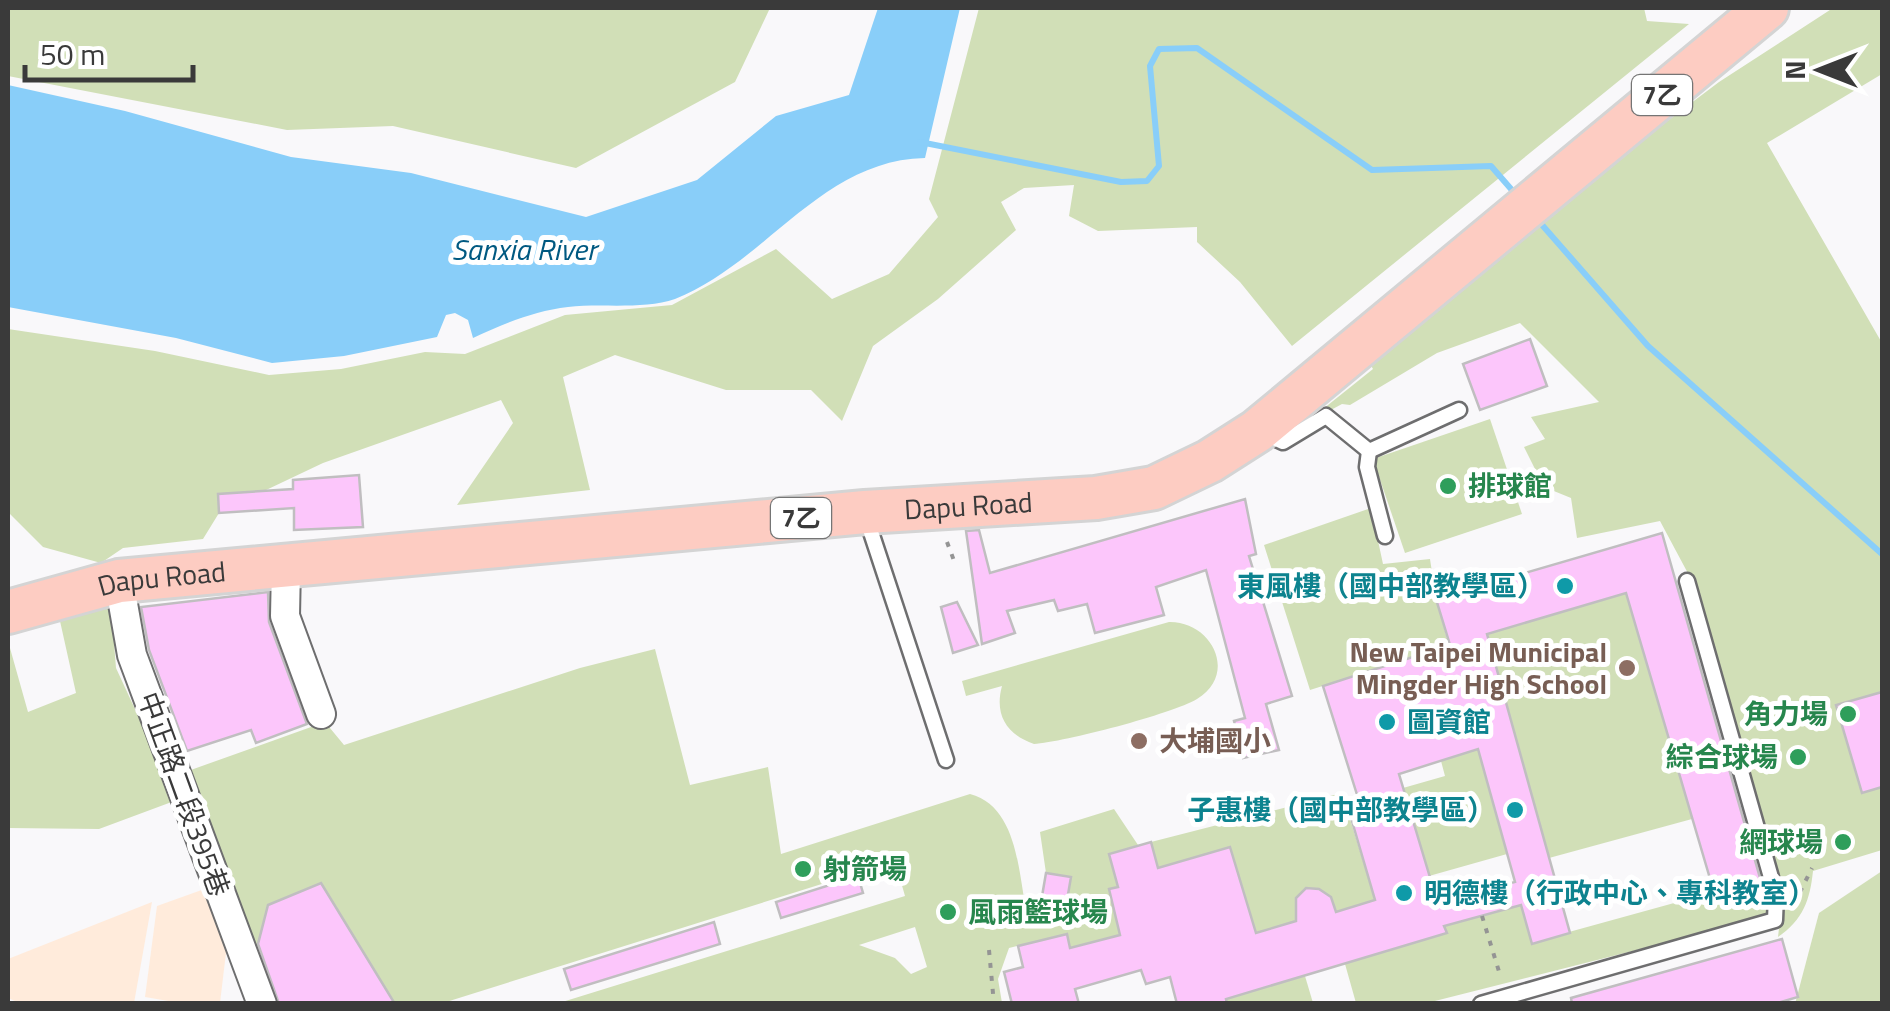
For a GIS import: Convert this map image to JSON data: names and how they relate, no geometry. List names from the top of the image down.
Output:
{
  "streets": {
    "main road": ["7乙", "Dapu Road"],
    "street": ["中正路二段395巷"]
  },
  "crossings": [
    ["Dapu Road", "中正路二段395巷"]
  ],
  "water": ["Sanxia River"],
  "places": [
    "排球館",
    "東風樓（國中部教學區）",
    "New Taipei Municipal Mingder High School",
    "角力場",
    "圖資館",
    "大埔國小",
    "綜合球場",
    "子惠樓（國中部教學區）",
    "網球場",
    "射箭場",
    "明德樓（行政中心、專科教室）",
    "風雨籃球場"
  ],
  "scale_bar": "50 m",
  "north": "left"
}
